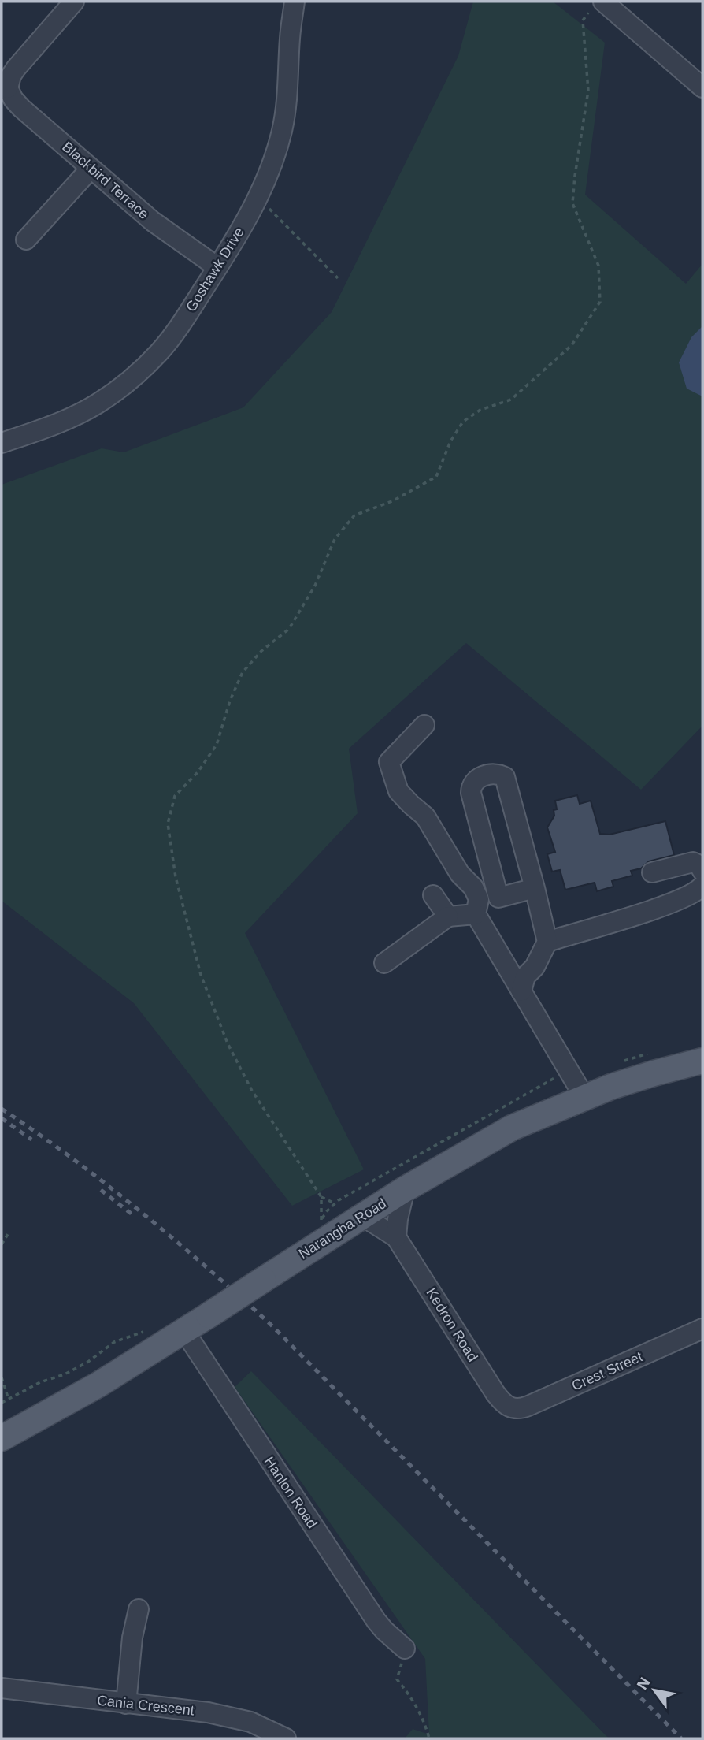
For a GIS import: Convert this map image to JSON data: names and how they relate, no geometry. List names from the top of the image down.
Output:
{
  "streets": {
    "main road": ["Narangba Road"],
    "street": [
      "Blackbird Terrace",
      "Goshawk Drive",
      "Kedron Road",
      "Crest Street",
      "Hanlon Road",
      "Cania Crescent"
    ]
  },
  "crossings": [
    ["Blackbird Terrace", "Goshawk Drive"],
    ["Narangba Road", "Kedron Road"],
    ["Narangba Road", "Hanlon Road"],
    ["Kedron Road", "Crest Street"]
  ],
  "north": "top left"
}
